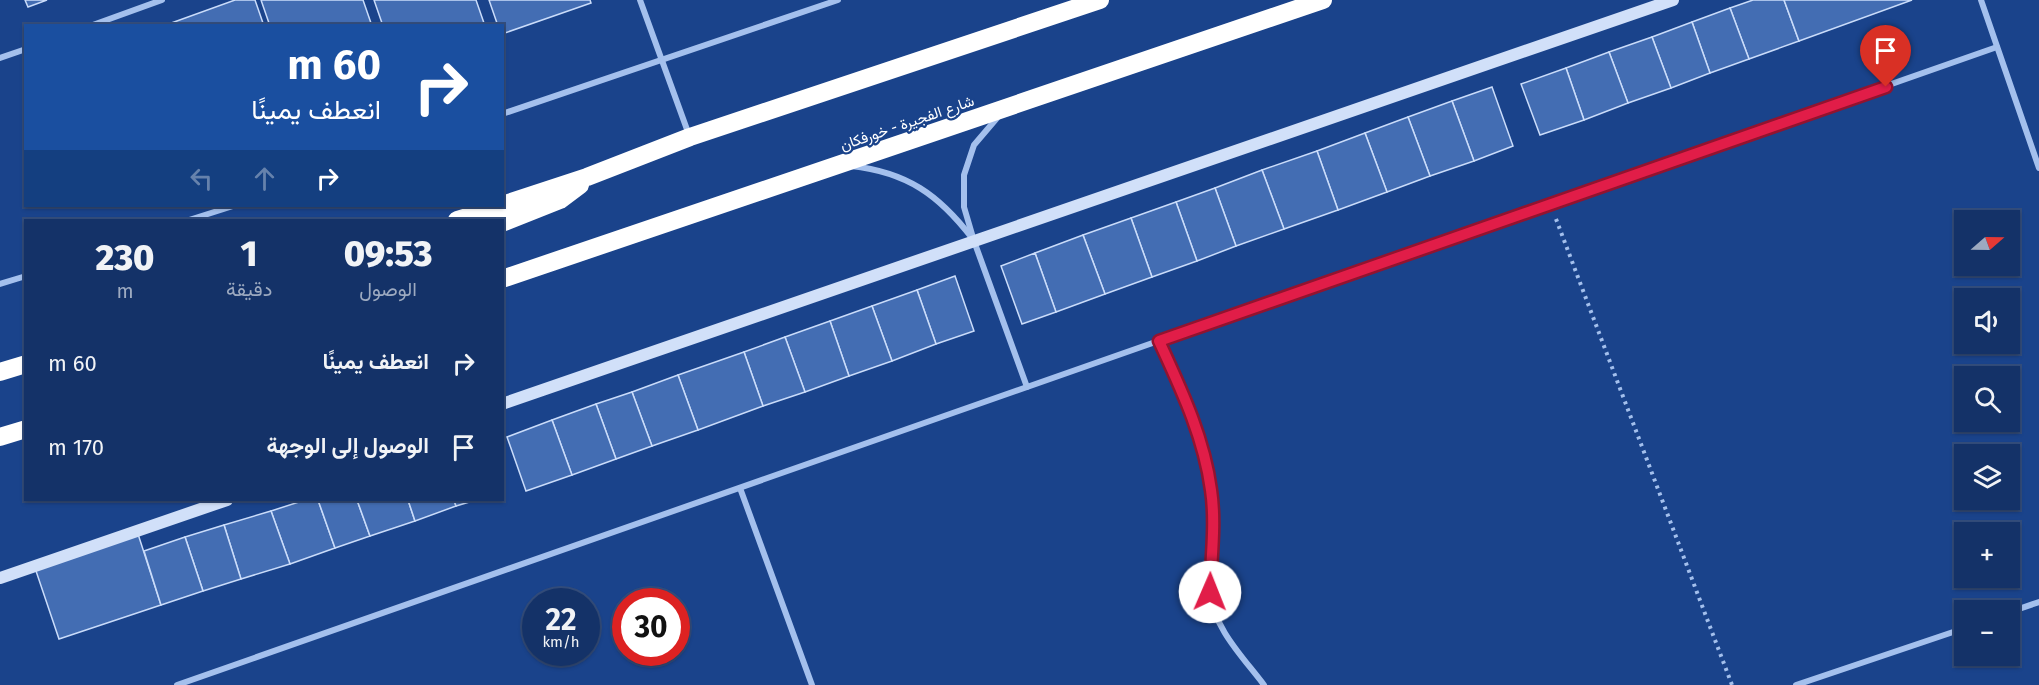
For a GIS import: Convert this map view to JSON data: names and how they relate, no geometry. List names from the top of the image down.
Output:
{
  "streets": {
    "highway": ["شارع الفجيرة - خورفكان"]
  },
  "north": "right",
  "page": {
    "turn": ["60 m", "انعطف يمينًا"],
    "map_buttons": ["+", "−"],
    "eta": [
      "09:53",
      "الوصول",
      "1",
      "دقيقة",
      "230",
      "m"
    ],
    "list": [
      {
        "name": "انعطف يمينًا",
        "value": "60 m"
      },
      {
        "name": "الوصول إلى الوجهة",
        "value": "170 m"
      }
    ],
    "speed": "22 km/h",
    "limit": "30"
  }
}
